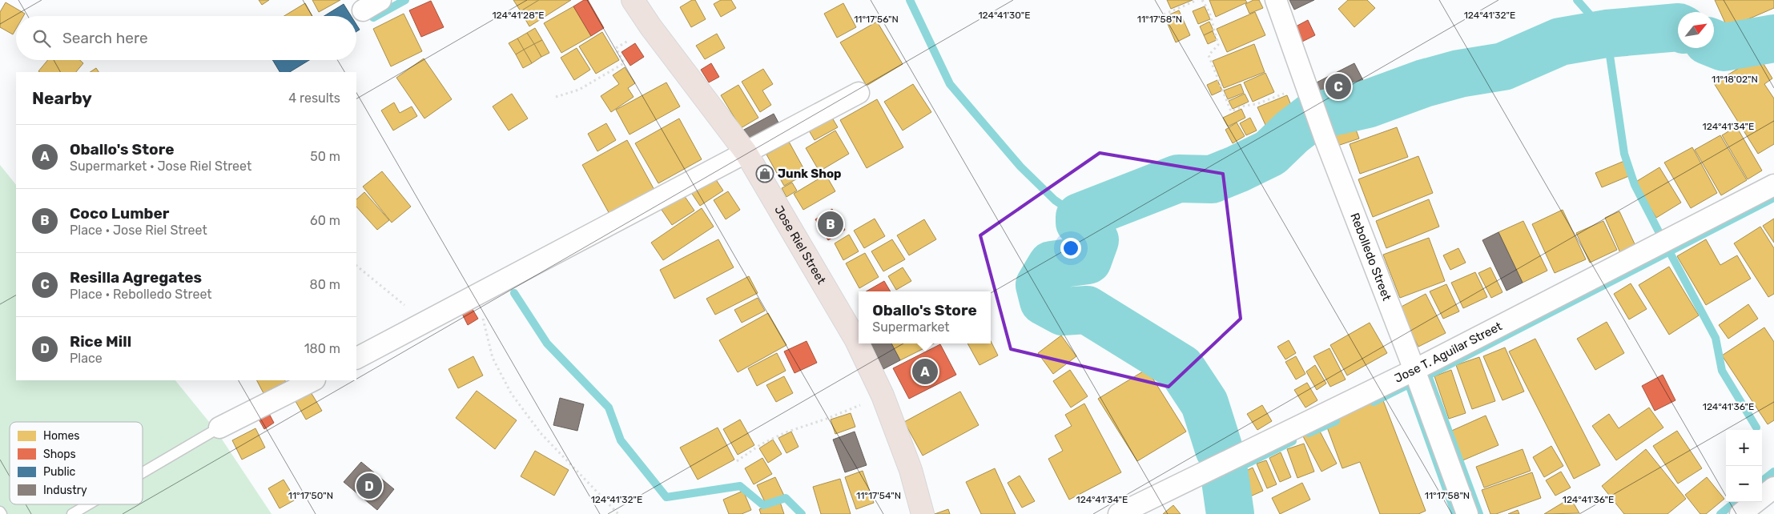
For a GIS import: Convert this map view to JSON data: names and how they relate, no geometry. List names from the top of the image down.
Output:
{
  "streets": {
    "highway": ["Jose Riel Street"],
    "street": ["Rebolledo Street", "Jose T. Aguilar Street"]
  },
  "crossings": [
    ["Rebolledo Street", "Jose T. Aguilar Street"]
  ],
  "places": {
    "shop": ["Junk Shop"]
  },
  "legend": [
    "Homes",
    "Shops",
    "Public",
    "Industry"
  ],
  "north": "top right",
  "page": {
    "search": "Search here",
    "pins": [
      "C",
      "B",
      "A",
      "D"
    ],
    "heading": ["Nearby", "4 results"],
    "list": [
      {
        "mark": "A",
        "name": "Oballo's Store",
        "note": "Supermarket · Jose Riel Street",
        "value": "50 m"
      },
      {
        "mark": "B",
        "name": "Coco Lumber",
        "note": "Place · Jose Riel Street",
        "value": "60 m"
      },
      {
        "mark": "C",
        "name": "Resilla Agregates",
        "note": "Place · Rebolledo Street",
        "value": "80 m"
      },
      {
        "mark": "D",
        "name": "Rice Mill",
        "note": "Place",
        "value": "180 m"
      }
    ],
    "popup": ["Oballo's Store", "Supermarket"],
    "map_buttons": ["+", "−"]
  },
  "coordinates": [
    "124°41'28\"E",
    "124°41'30\"E",
    "124°41'32\"E",
    "11°17'56\"N",
    "11°17'58\"N",
    "11°18'02\"N",
    "124°41'34\"E",
    "124°41'36\"E",
    "11°17'50\"N",
    "11°17'54\"N"
  ]
}
